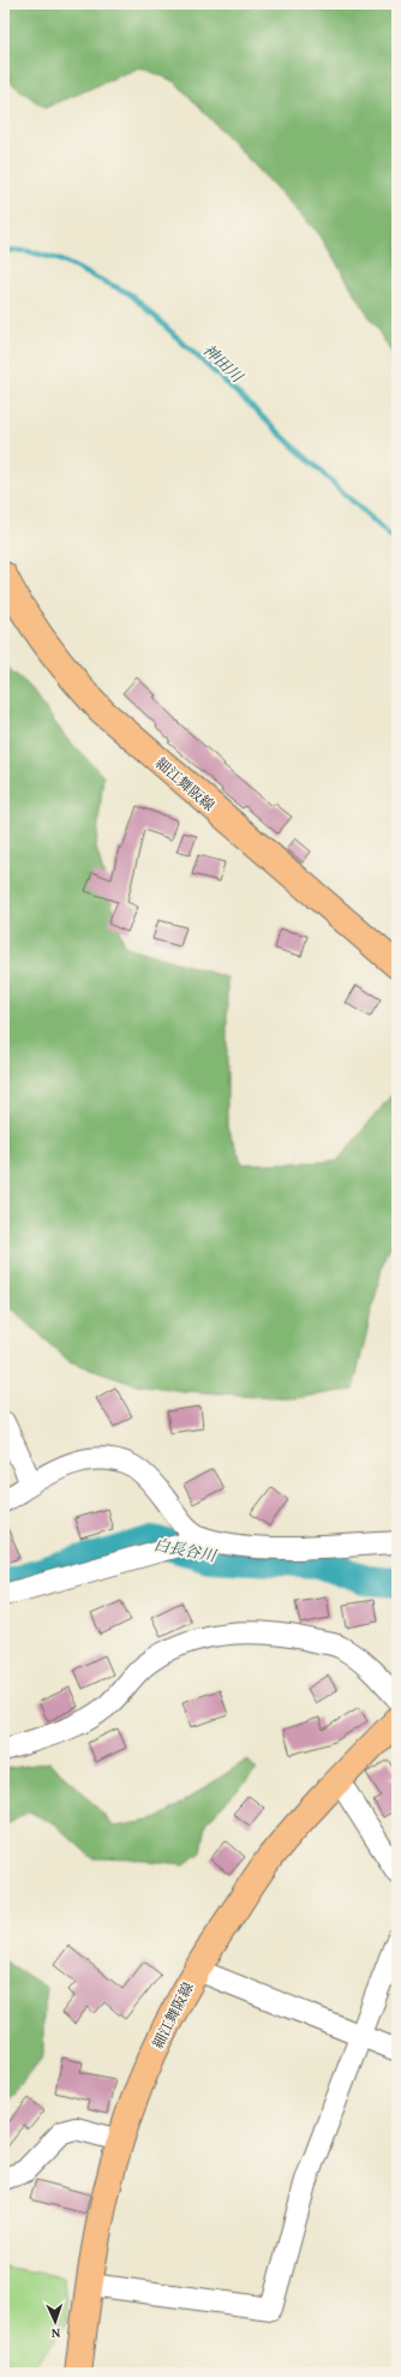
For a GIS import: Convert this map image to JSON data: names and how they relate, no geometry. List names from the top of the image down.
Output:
{
  "streets": {
    "main road": ["細江舞阪線"]
  },
  "water": ["神田川", "白長谷川"],
  "north": "bottom"
}
